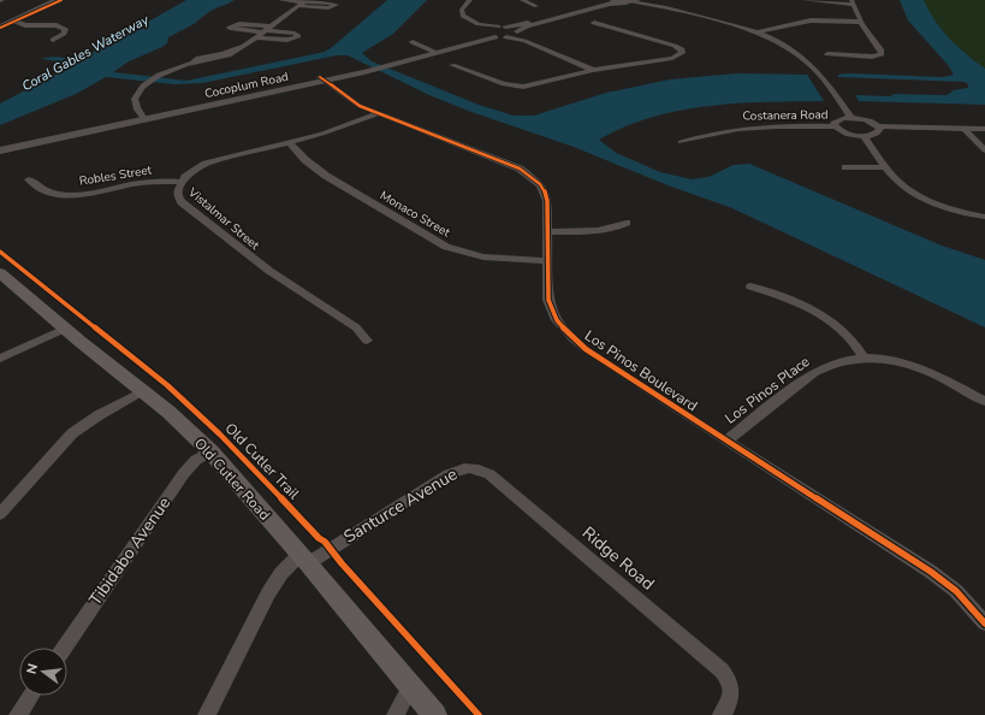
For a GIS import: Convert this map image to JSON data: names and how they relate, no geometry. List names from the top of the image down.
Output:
{
  "streets": {
    "main road": ["Old Cutler Road"],
    "street": [
      "Cocoplum Road",
      "Costanera Road",
      "Robles Street",
      "Monaco Street",
      "Vistalmar Street",
      "Los Pinos Boulevard",
      "Los Pinos Place",
      "Santurce Avenue",
      "Tibidabo Avenue",
      "Ridge Road"
    ],
    "cycle path": ["Old Cutler Trail"]
  },
  "crossings": [
    ["Cocoplum Road", "Los Pinos Boulevard"],
    ["Robles Street", "Vistalmar Street"],
    ["Monaco Street", "Vistalmar Street"],
    ["Monaco Street", "Los Pinos Boulevard"],
    ["Vistalmar Street", "Los Pinos Boulevard"],
    ["Los Pinos Boulevard", "Los Pinos Place"],
    ["Old Cutler Road", "Santurce Avenue"],
    ["Old Cutler Road", "Tibidabo Avenue"],
    ["Santurce Avenue", "Ridge Road"]
  ],
  "water": ["Coral Gables Waterway"],
  "north": "left"
}
